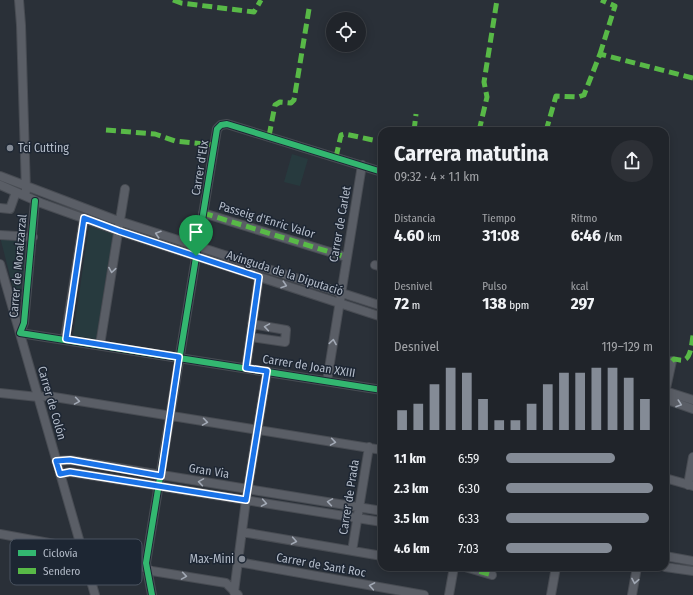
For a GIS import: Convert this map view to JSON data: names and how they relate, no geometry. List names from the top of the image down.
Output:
{
  "streets": {
    "street": [
      "Carrer d'Elx",
      "Passeig d'Enric Valor",
      "Carrer de Carlet",
      "Carrer de Moralzarzal",
      "Avinguda de la Diputació",
      "Carrer de Joan XXIII",
      "Carrer de Colón",
      "Gran Via",
      "Carrer de Prada",
      "Carrer de Sant Roc"
    ]
  },
  "crossings": [
    ["Carrer d'Elx", "Passeig d'Enric Valor"],
    ["Carrer d'Elx", "Carrer de Carlet"],
    ["Carrer d'Elx", "Avinguda de la Diputació"],
    ["Carrer d'Elx", "Carrer de Joan XXIII"],
    ["Carrer d'Elx", "Gran Via"],
    ["Passeig d'Enric Valor", "Carrer de Carlet"],
    ["Carrer de Carlet", "Avinguda de la Diputació"],
    ["Carrer de Carlet", "Carrer de Joan XXIII"],
    ["Carrer de Moralzarzal", "Avinguda de la Diputació"],
    ["Carrer de Moralzarzal", "Carrer de Joan XXIII"],
    ["Carrer de Moralzarzal", "Carrer de Colón"],
    ["Carrer de Joan XXIII", "Carrer de Colón"],
    ["Carrer de Colón", "Gran Via"],
    ["Gran Via", "Carrer de Prada"]
  ],
  "one_way": ["Carrer de Carlet"],
  "places": ["Tci Cutting", "Max-Mini"],
  "legend": ["Ciclovía", "Sendero"],
  "page": {
    "heading": ["Carrera matutina", "09:32 · 4 × 1.1 km"],
    "stats": [
      ["Distancia", "4.60 km"],
      ["Tiempo", "31:08"],
      ["Ritmo", "6:46 /km"],
      ["Desnivel", "72 m"],
      ["Pulso", "138 bpm"],
      ["kcal", "297"]
    ],
    "chart": ["Desnivel", "119–129 m"],
    "list": [
      {
        "name": "1.1 km",
        "note": "6:59"
      },
      {
        "name": "2.3 km",
        "note": "6:30"
      },
      {
        "name": "3.5 km",
        "note": "6:33"
      },
      {
        "name": "4.6 km",
        "note": "7:03"
      }
    ]
  }
}
